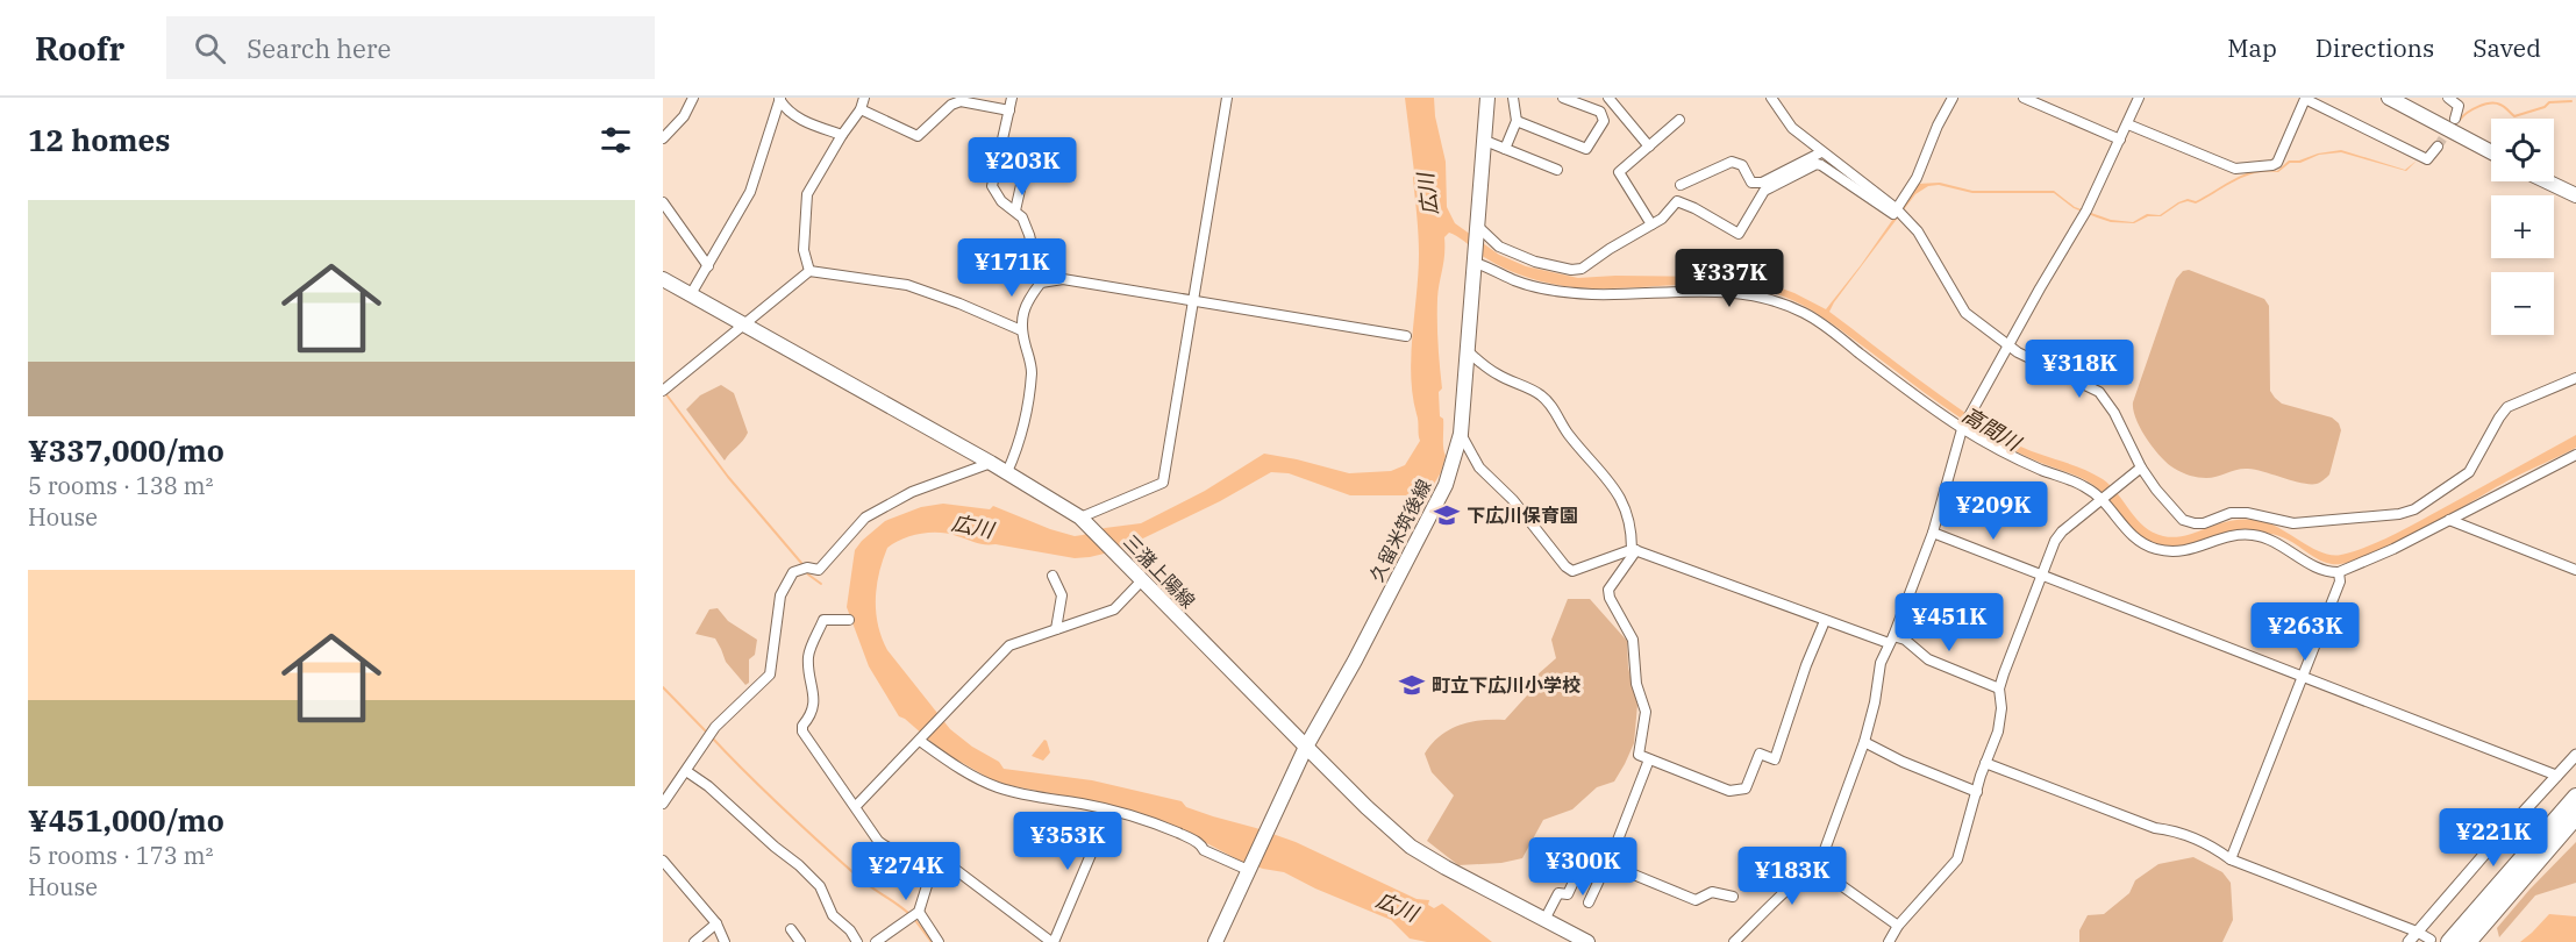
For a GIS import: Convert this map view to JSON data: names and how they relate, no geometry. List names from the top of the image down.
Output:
{
  "streets": {
    "main road": ["久留米筑後線", "三潴上陽線"]
  },
  "crossings": [
    ["久留米筑後線", "三潴上陽線"]
  ],
  "water": ["広川", "高間川"],
  "places": {
    "school or university": ["下広川保育園", "町立下広川小学校"]
  },
  "page": {
    "header": "Roofr",
    "search": "Search here",
    "nav": ["Map", "Directions", "Saved"],
    "heading": "12 homes",
    "map_buttons": ["+", "−"],
    "price": [
      "¥203K",
      "¥171K",
      "¥337K",
      "¥318K",
      "¥209K",
      "¥451K",
      "¥263K",
      "¥221K",
      "¥353K",
      "¥300K",
      "¥274K",
      "¥183K"
    ],
    "list": [
      {
        "name": "¥337,000/mo",
        "note": "5 rooms · 138 m² · House"
      },
      {
        "name": "¥451,000/mo",
        "note": "5 rooms · 173 m² · House"
      }
    ]
  }
}
